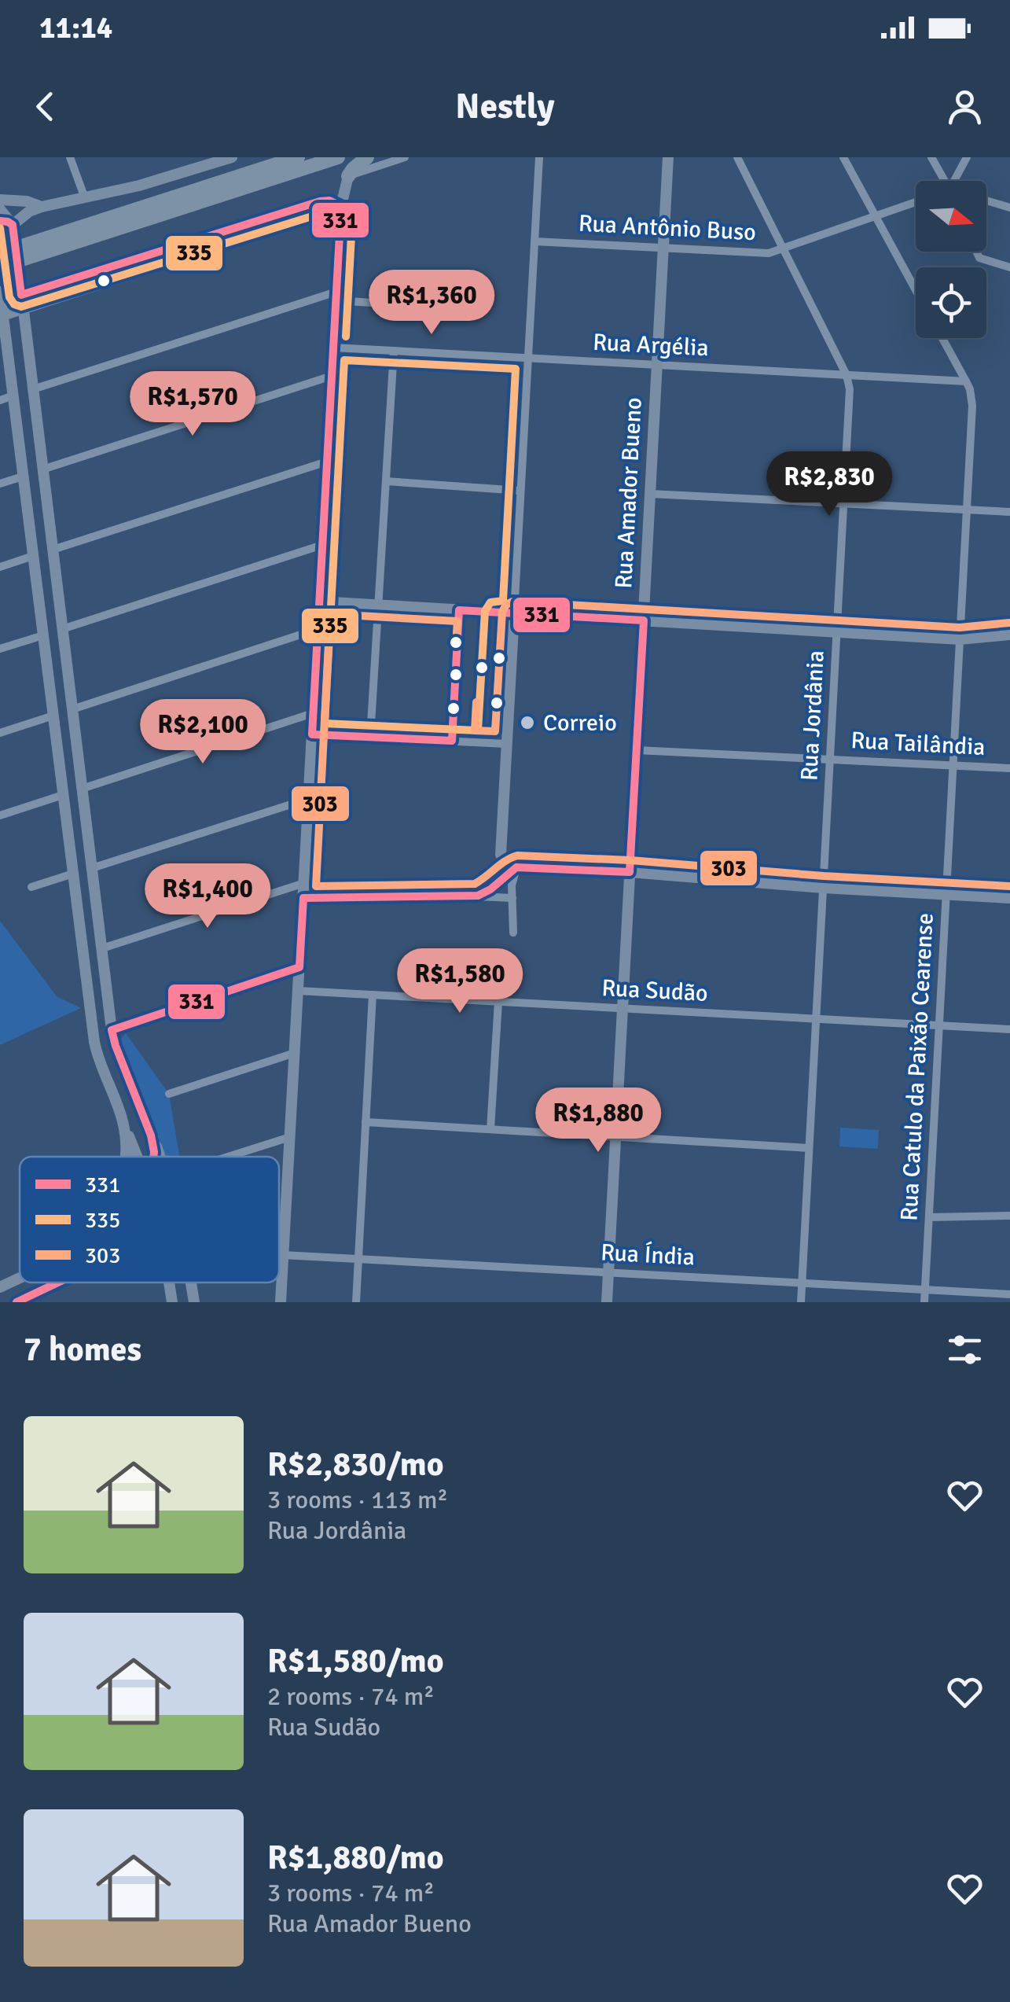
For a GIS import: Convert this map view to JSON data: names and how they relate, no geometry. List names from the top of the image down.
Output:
{
  "streets": {
    "street": [
      "Rua Antônio Buso",
      "Rua Argélia",
      "Rua Amador Bueno",
      "Rua Jordânia",
      "Rua Tailândia",
      "Rua Sudão",
      "Rua Catulo da Paixão Cearense",
      "Rua Índia"
    ]
  },
  "crossings": [
    ["Rua Antônio Buso", "Rua Amador Bueno"],
    ["Rua Antônio Buso", "Rua Jordânia"],
    ["Rua Argélia", "Rua Amador Bueno"],
    ["Rua Argélia", "Rua Jordânia"],
    ["Rua Argélia", "Rua Catulo da Paixão Cearense"],
    ["Rua Amador Bueno", "Rua Tailândia"],
    ["Rua Amador Bueno", "Rua Sudão"],
    ["Rua Amador Bueno", "Rua Índia"],
    ["Rua Jordânia", "Rua Tailândia"],
    ["Rua Jordânia", "Rua Sudão"],
    ["Rua Jordânia", "Rua Índia"],
    ["Rua Tailândia", "Rua Catulo da Paixão Cearense"],
    ["Rua Sudão", "Rua Catulo da Paixão Cearense"],
    ["Rua Catulo da Paixão Cearense", "Rua Índia"]
  ],
  "places": ["Correio"],
  "lines": ["transit line 331", "transit line 335", "transit line 303"],
  "legend": ["331", "335", "303"],
  "north": "right",
  "page": {
    "status": "11:14",
    "header": "Nestly",
    "price": [
      "R$1,360",
      "R$1,570",
      "R$2,830",
      "R$2,100",
      "R$1,400",
      "R$1,580",
      "R$1,880"
    ],
    "heading": "7 homes",
    "list": [
      {
        "name": "R$2,830/mo",
        "note": "3 rooms · 113 m² · Rua Jordânia"
      },
      {
        "name": "R$1,580/mo",
        "note": "2 rooms · 74 m² · Rua Sudão"
      },
      {
        "name": "R$1,880/mo",
        "note": "3 rooms · 74 m² · Rua Amador Bueno"
      }
    ]
  }
}
